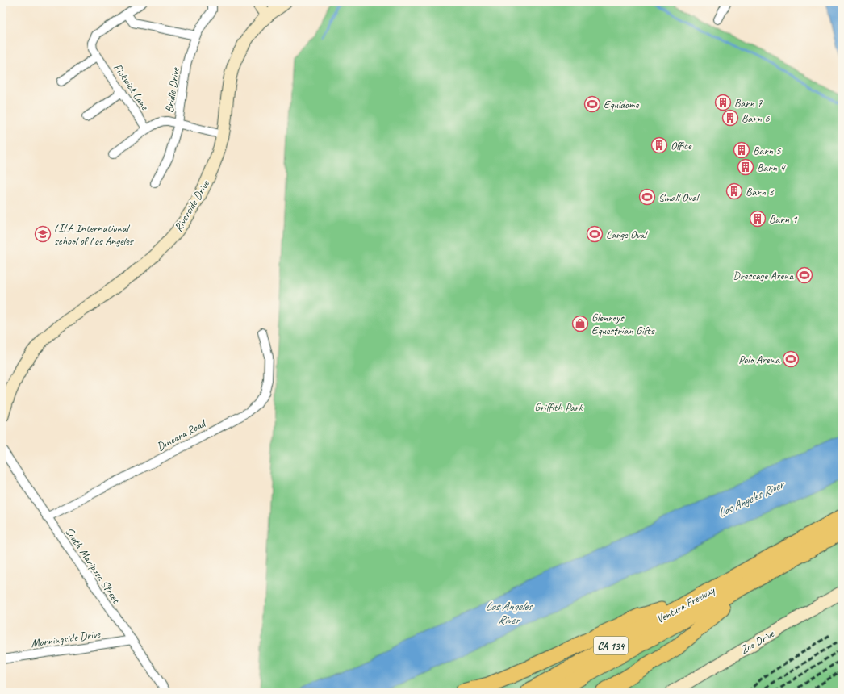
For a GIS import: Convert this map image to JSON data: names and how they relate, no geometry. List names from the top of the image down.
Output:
{
  "streets": {
    "highway": ["Ventura Freeway", "CA 134"],
    "main road": ["Riverside Drive", "Zoo Drive"],
    "street": [
      "Pickwick Lane",
      "Bridle Drive",
      "Dincara Road",
      "South Mariposa Street",
      "Morningside Drive"
    ]
  },
  "crossings": [
    ["Dincara Road", "South Mariposa Street"],
    ["South Mariposa Street", "Morningside Drive"]
  ],
  "water": ["Los Angeles River"],
  "parks": ["Griffith Park"],
  "places": {
    "building": [
      "Barn 7",
      "Barn 6",
      "Office",
      "Barn 5",
      "Barn 4",
      "Barn 3",
      "Barn 1"
    ],
    "sports": [
      "Equidome",
      "Small Oval",
      "Large Oval",
      "Dressage Arena",
      "Polo Arena"
    ],
    "school or university": ["LILA International school of Los Angeles"],
    "shop": ["Glenroys Equestrian Gifts"]
  }
}
